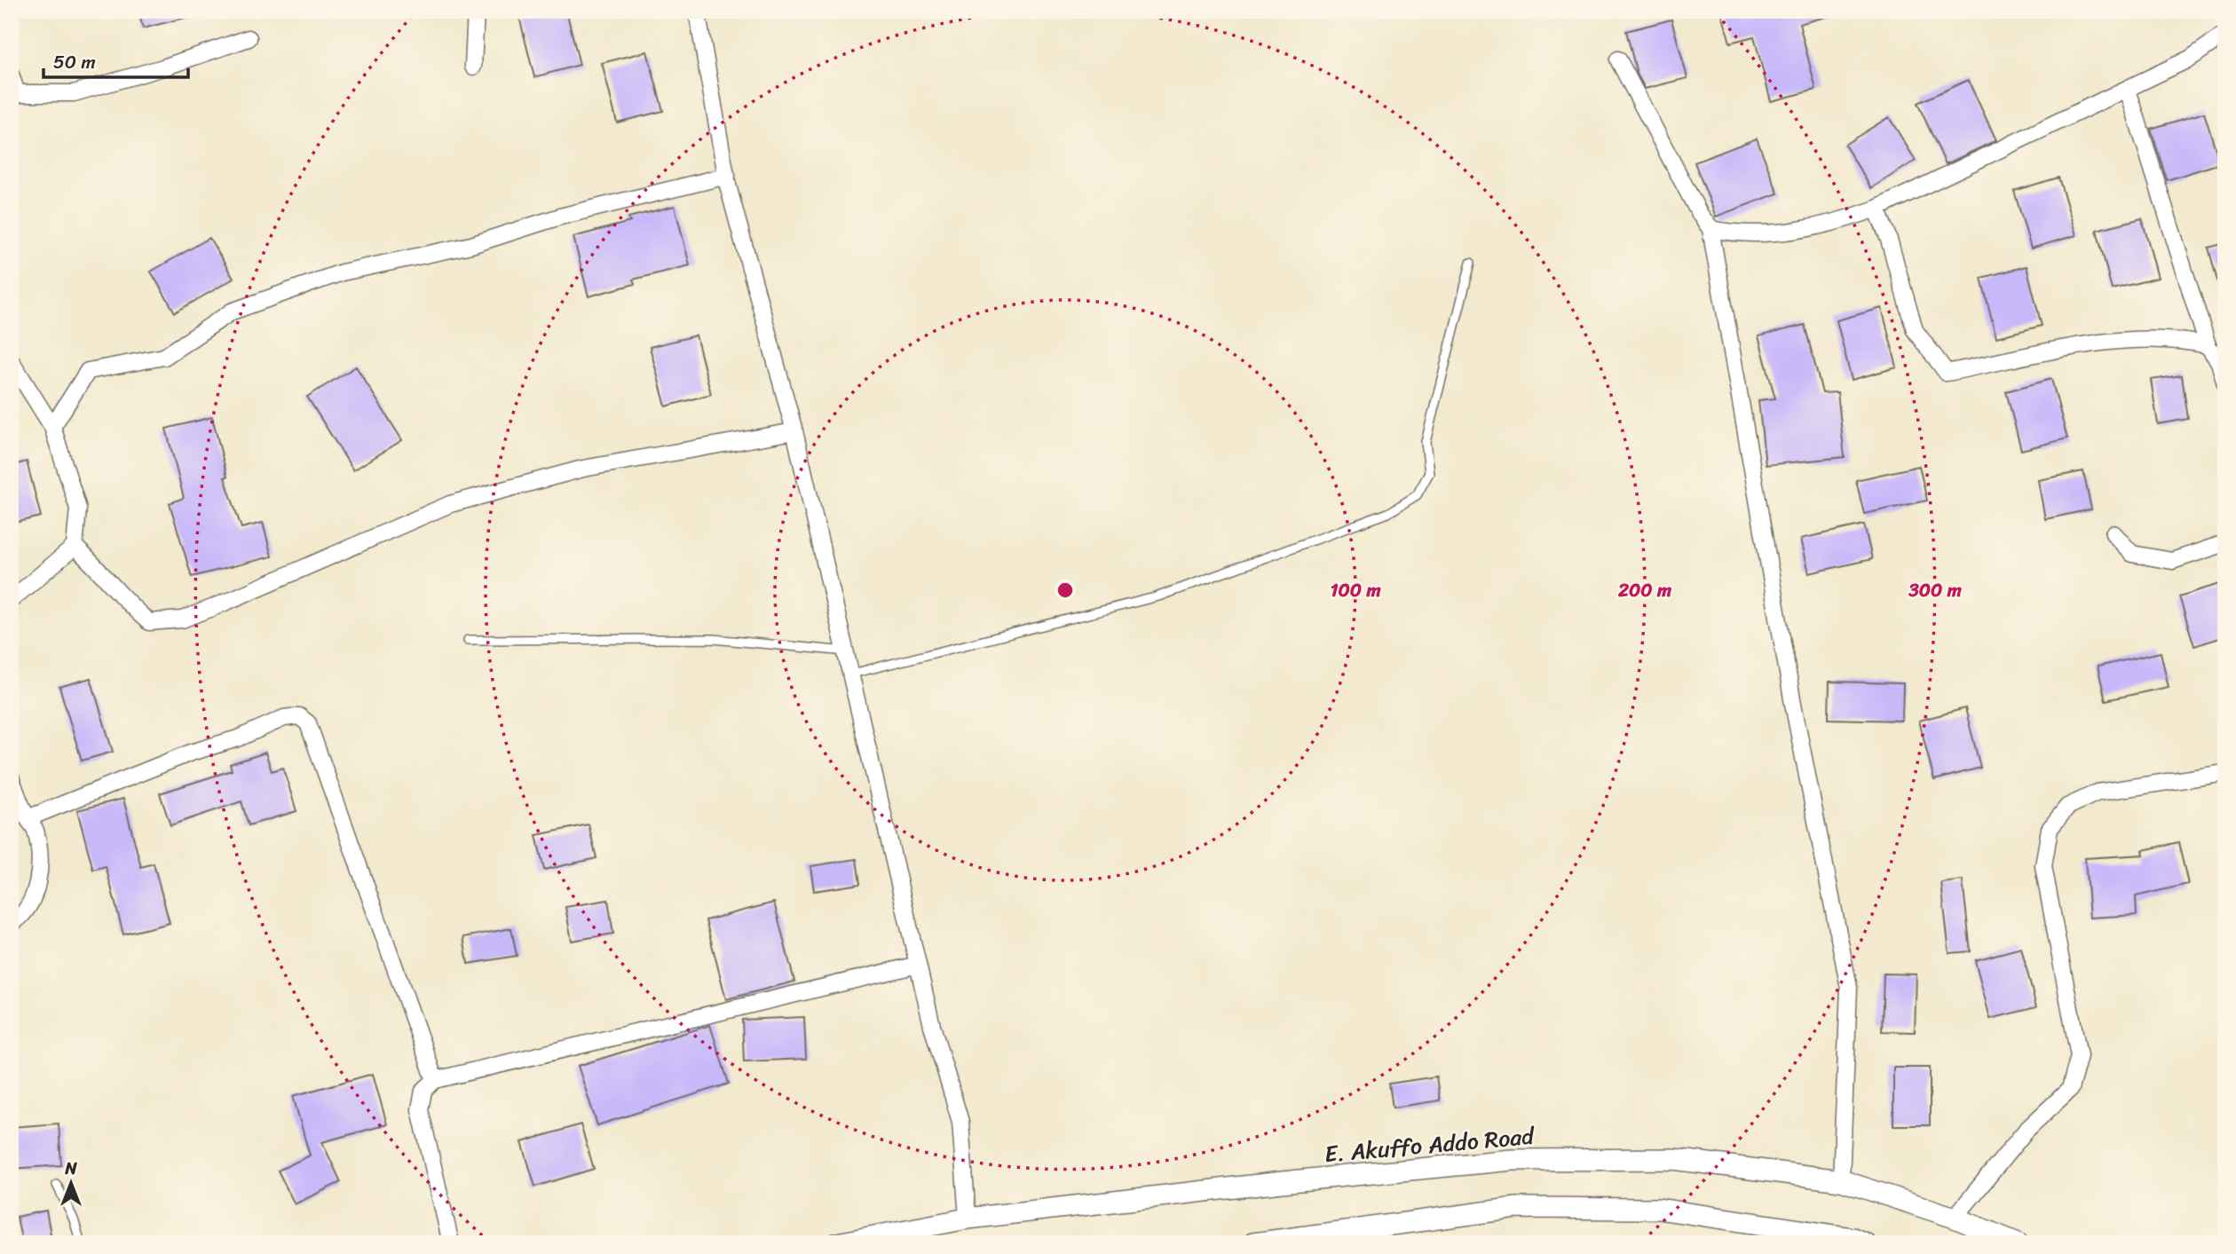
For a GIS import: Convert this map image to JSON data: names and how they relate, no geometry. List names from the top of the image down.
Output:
{
  "streets": {
    "main road": ["E. Akuffo Addo Road"]
  },
  "scale_bar": "50 m",
  "north": "top",
  "rings": ["100 m", "200 m", "300 m"]
}
